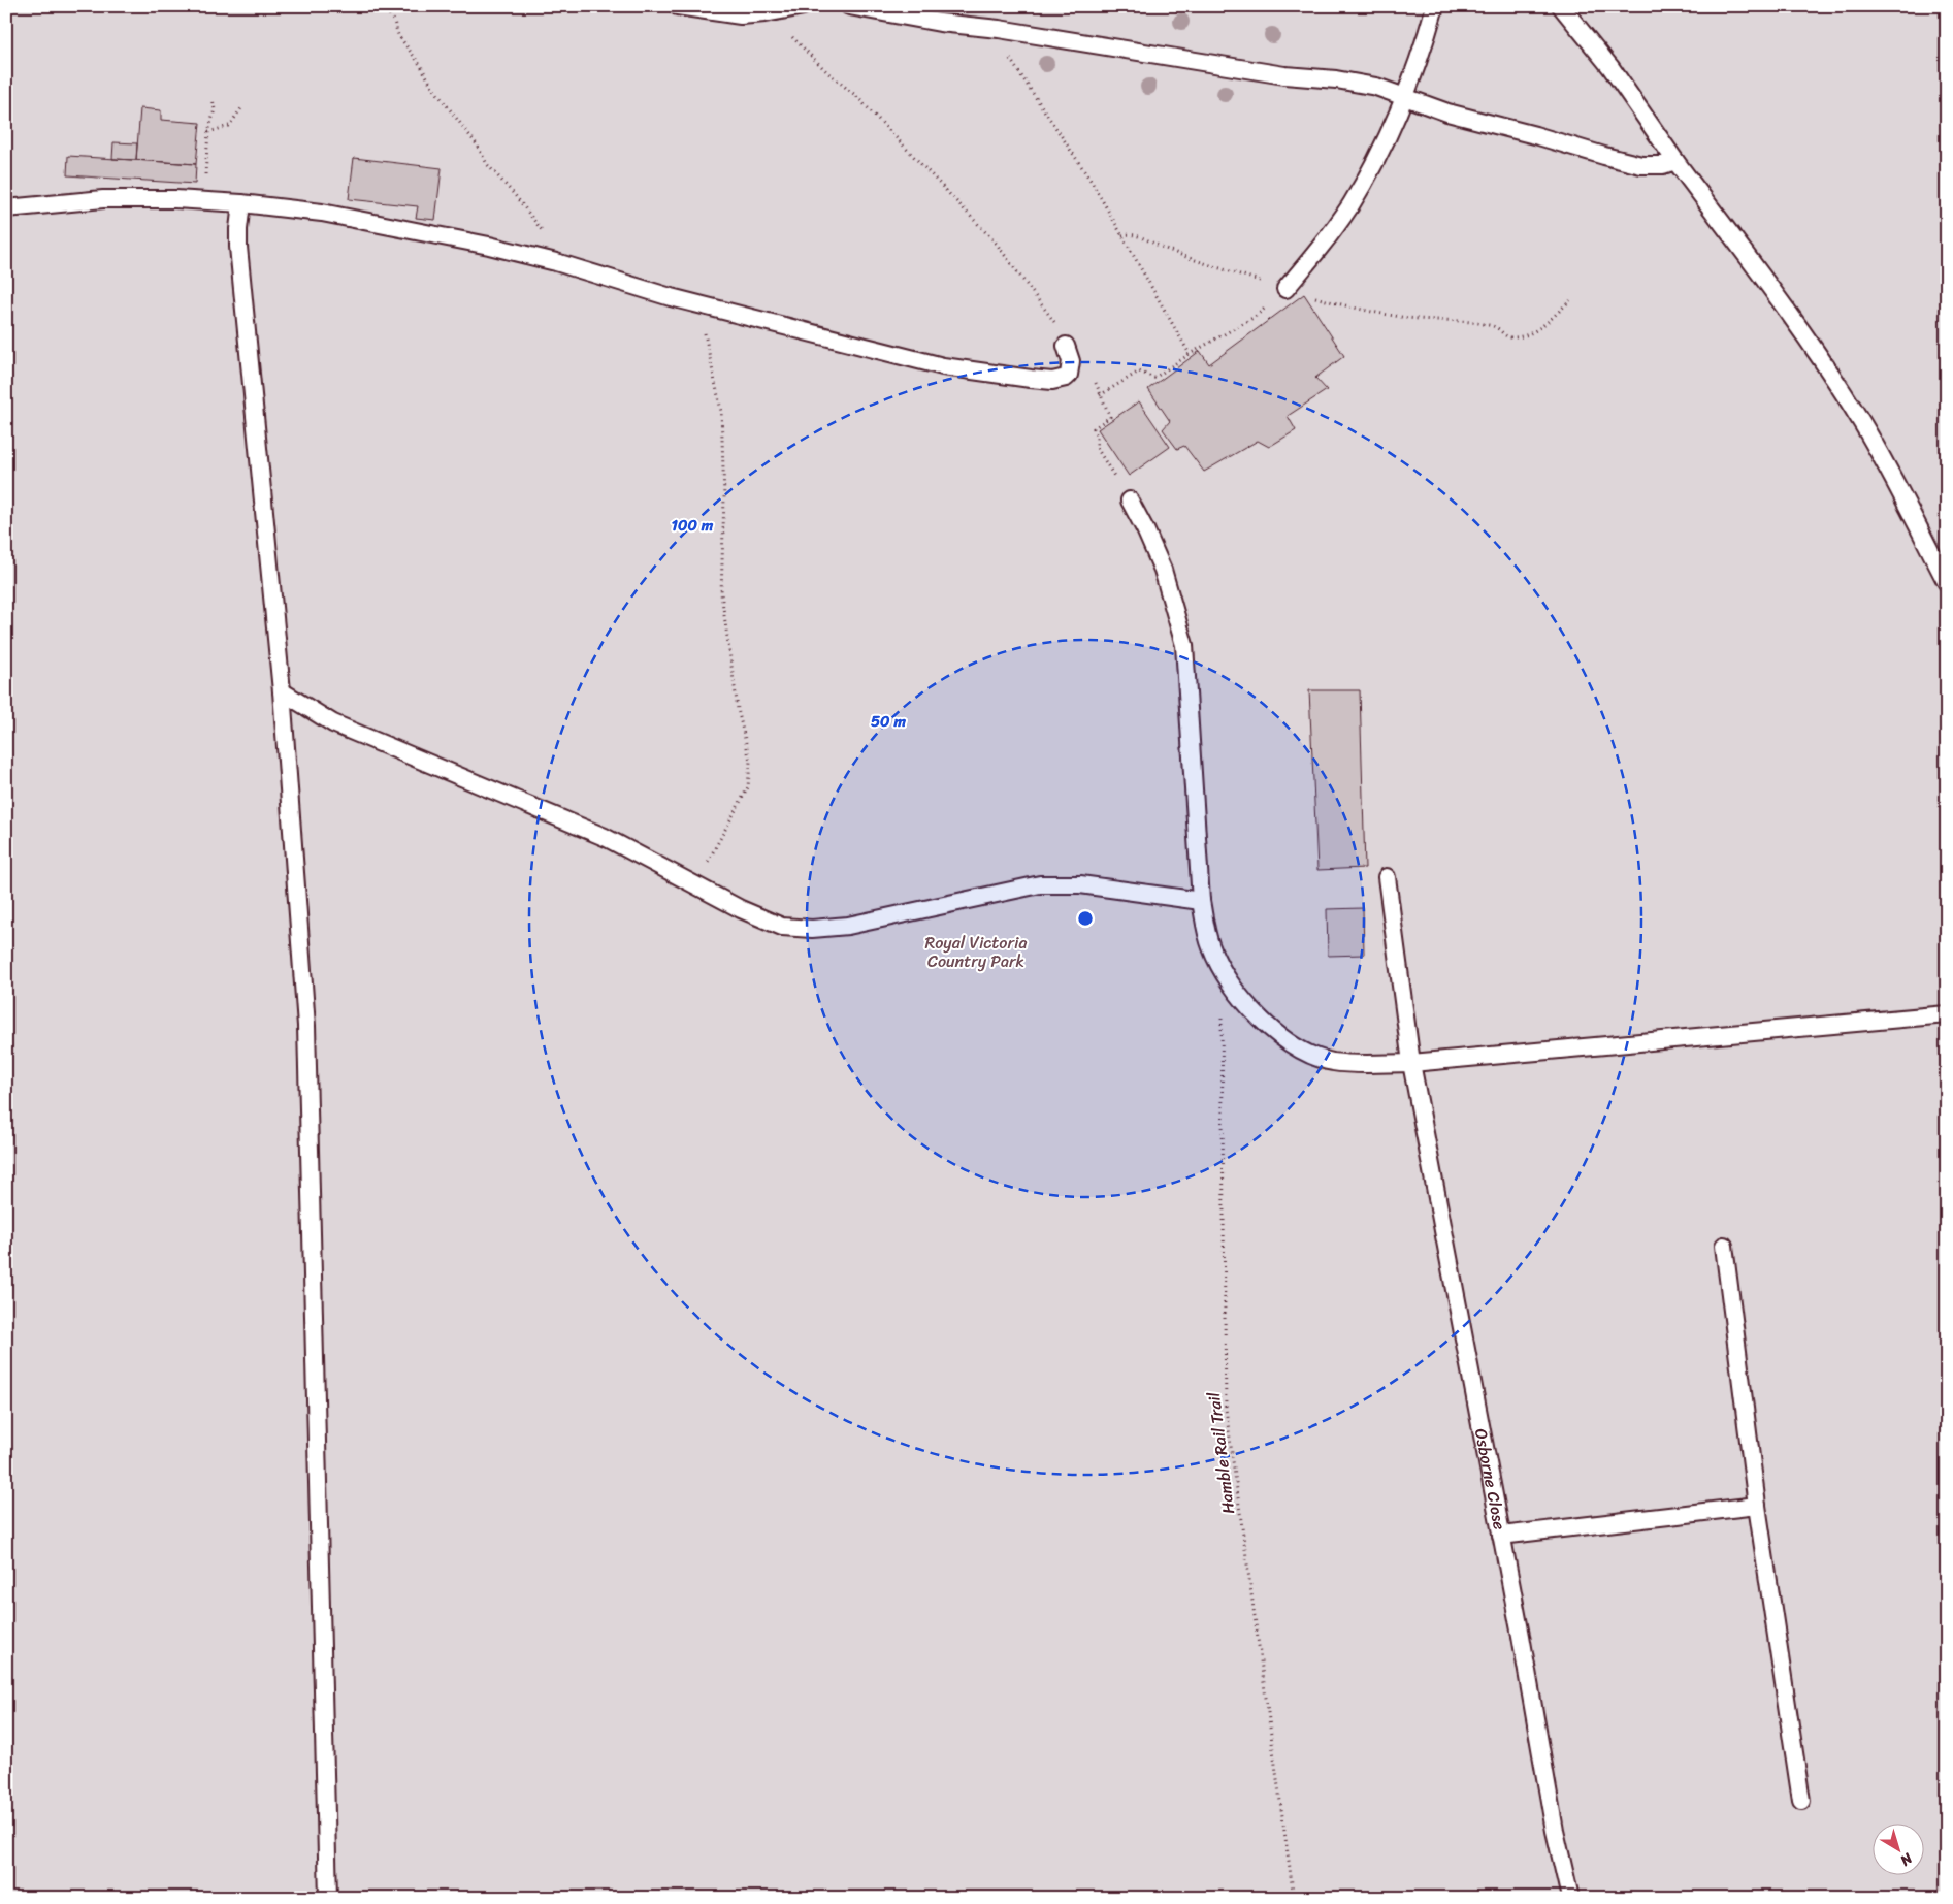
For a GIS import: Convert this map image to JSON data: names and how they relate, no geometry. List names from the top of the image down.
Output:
{
  "streets": {
    "lane": ["Osborne Close"],
    "path": ["Hamble Rail Trail"]
  },
  "parks": ["Royal Victoria Country Park"],
  "north": "bottom right",
  "rings": ["100 m", "50 m"]
}
